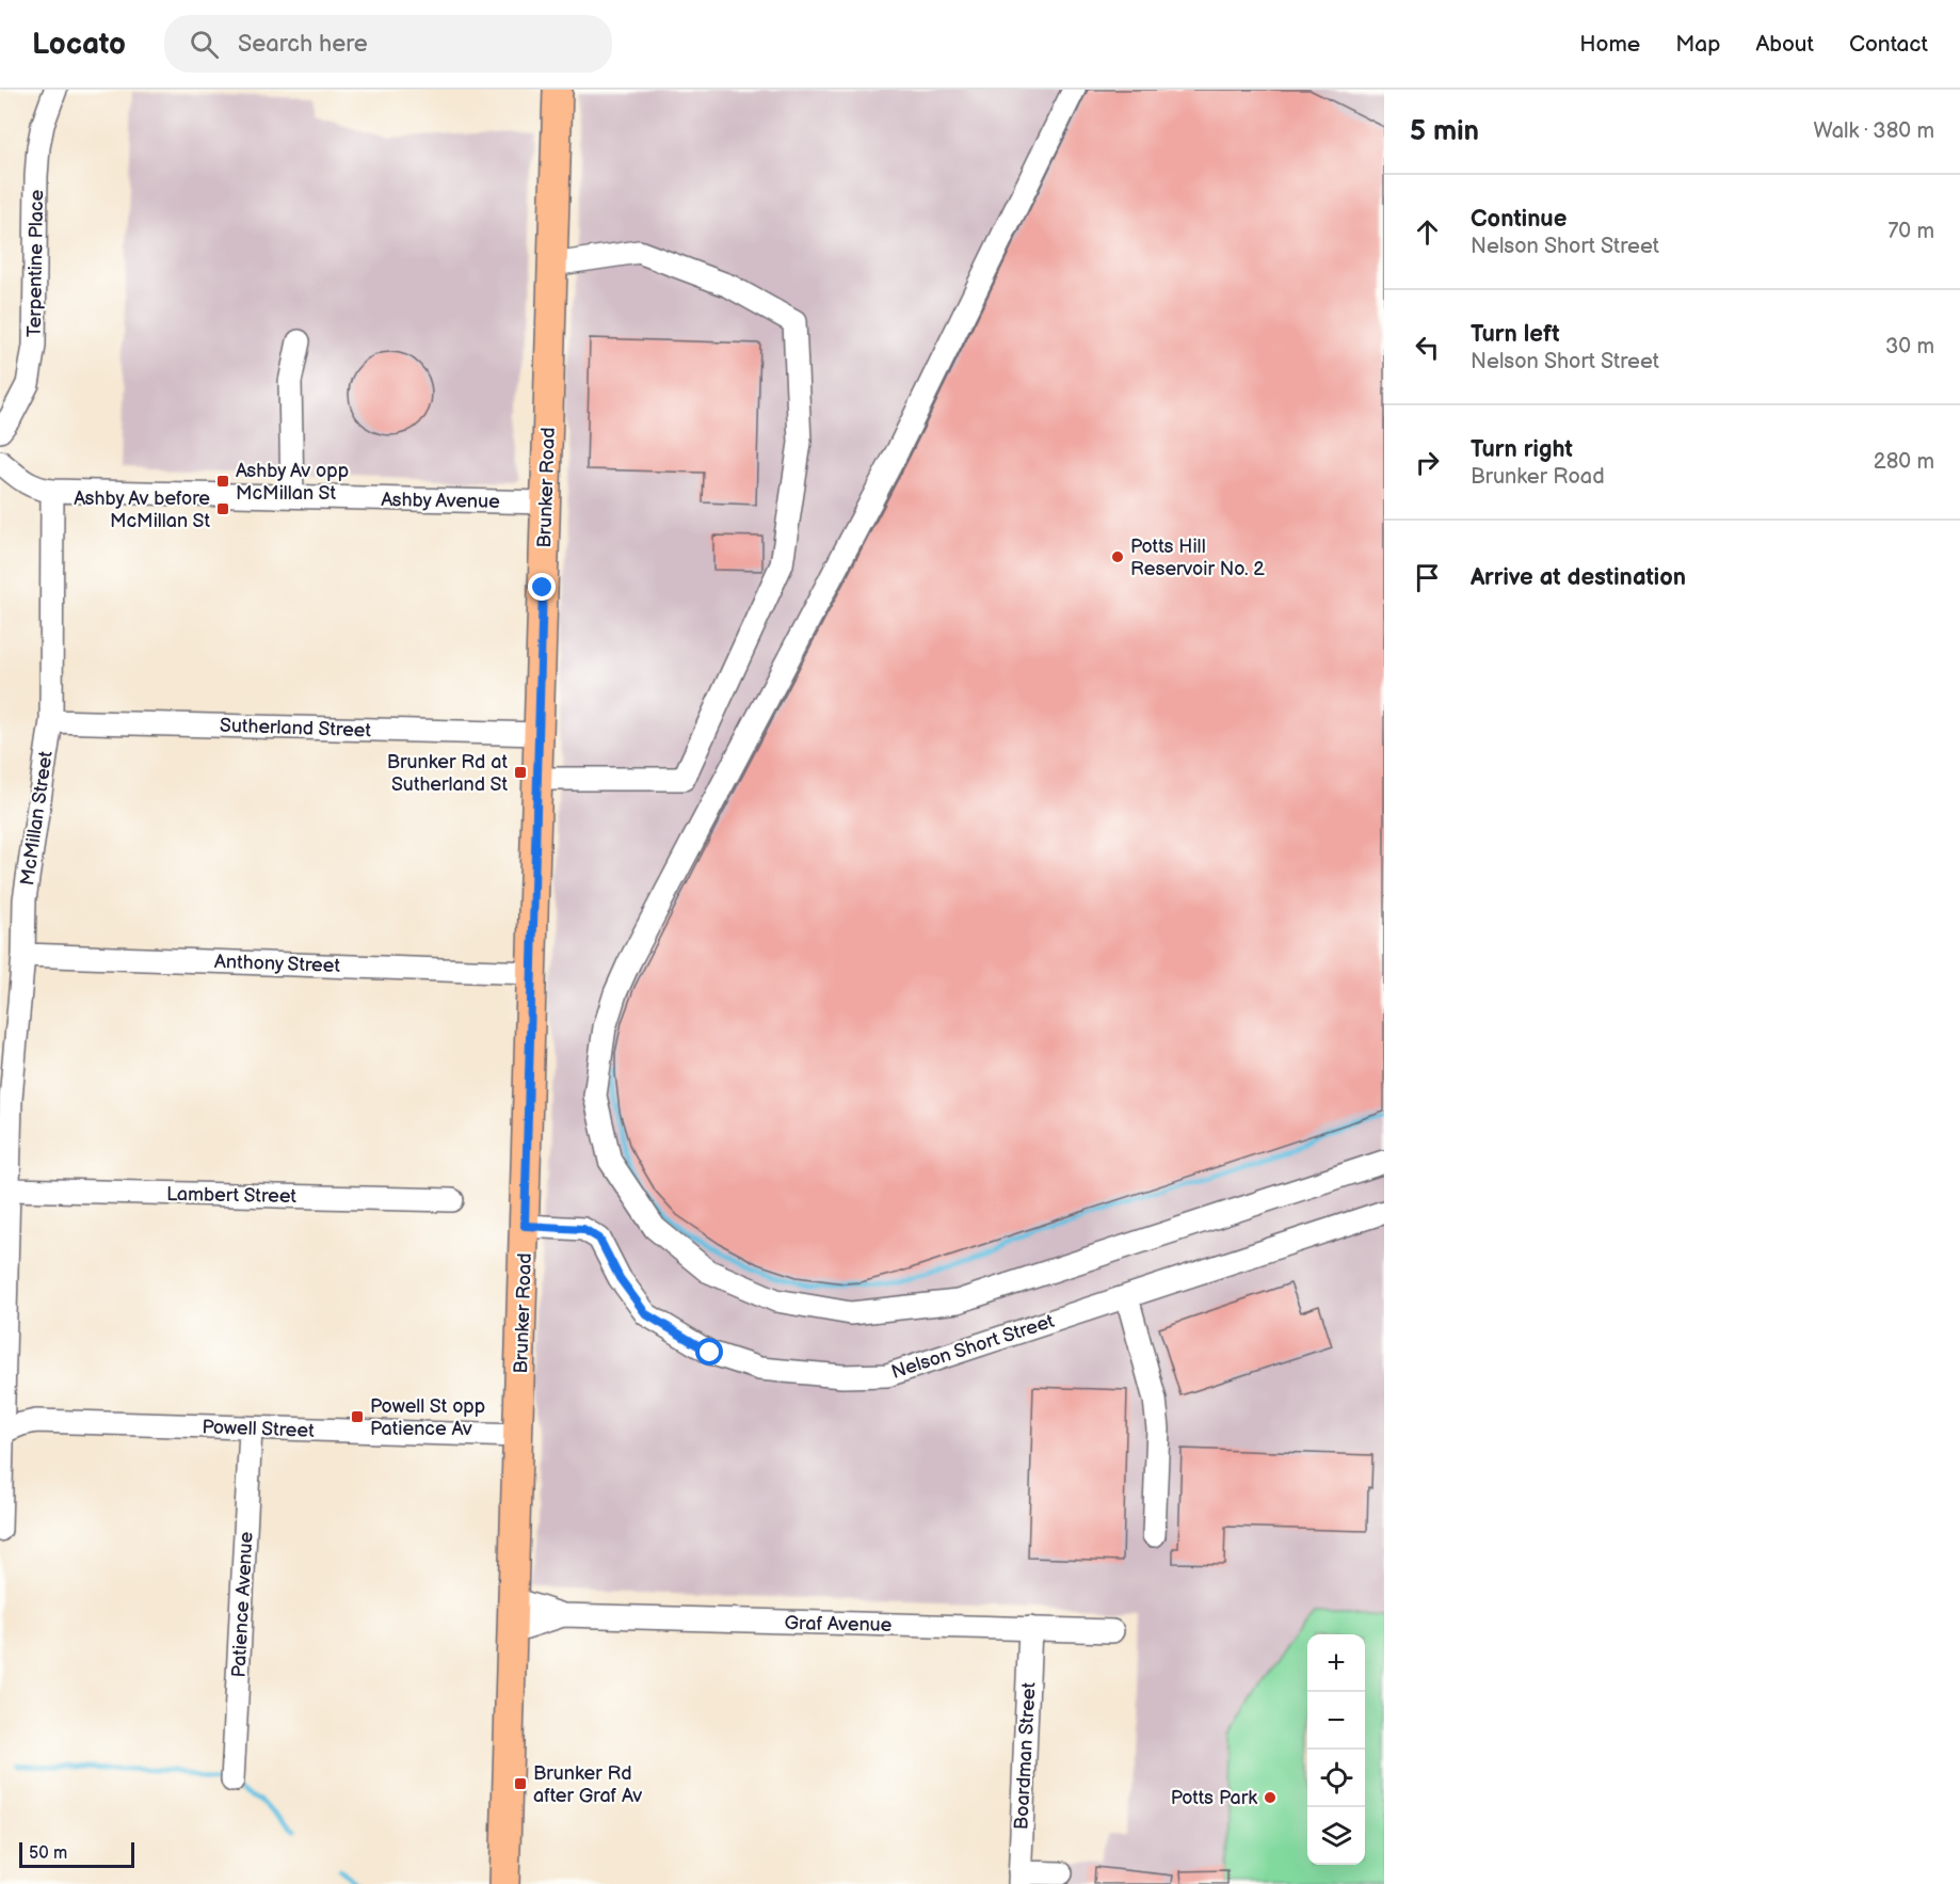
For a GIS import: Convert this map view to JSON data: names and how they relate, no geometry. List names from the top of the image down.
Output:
{
  "streets": {
    "main road": ["Brunker Road"],
    "street": [
      "Terpentine Place",
      "Ashby Avenue",
      "Sutherland Street",
      "McMillan Street",
      "Anthony Street",
      "Lambert Street",
      "Nelson Short Street",
      "Powell Street",
      "Patience Avenue",
      "Graf Avenue",
      "Boardman Street"
    ]
  },
  "crossings": [
    ["Brunker Road", "Ashby Avenue"],
    ["Brunker Road", "Sutherland Street"],
    ["Brunker Road", "Anthony Street"],
    ["Brunker Road", "Nelson Short Street"],
    ["Brunker Road", "Powell Street"],
    ["Brunker Road", "Graf Avenue"],
    ["Ashby Avenue", "McMillan Street"],
    ["Sutherland Street", "McMillan Street"],
    ["McMillan Street", "Anthony Street"],
    ["McMillan Street", "Lambert Street"],
    ["McMillan Street", "Powell Street"],
    ["Powell Street", "Patience Avenue"],
    ["Graf Avenue", "Boardman Street"]
  ],
  "places": {
    "transit": [
      "Ashby Av opp McMillan St",
      "Ashby Av before McMillan St",
      "Brunker Rd at Sutherland St",
      "Powell St opp Patience Av",
      "Brunker Rd after Graf Av"
    ],
    "other": ["Potts Hill Reservoir No. 2", "Potts Park"]
  },
  "scale_bar": "50 m",
  "page": {
    "header": "Locato",
    "search": "Search here",
    "nav": [
      "Home",
      "Map",
      "About",
      "Contact"
    ],
    "heading": ["5 min", "Walk · 380 m"],
    "list": [
      ["Continue", "Nelson Short Street", "70 m"],
      ["Turn left", "Nelson Short Street", "30 m"],
      ["Turn right", "Brunker Road", "280 m"],
      "Arrive at destination"
    ],
    "map_buttons": ["+", "−"],
    "scale": "50 m"
  }
}
